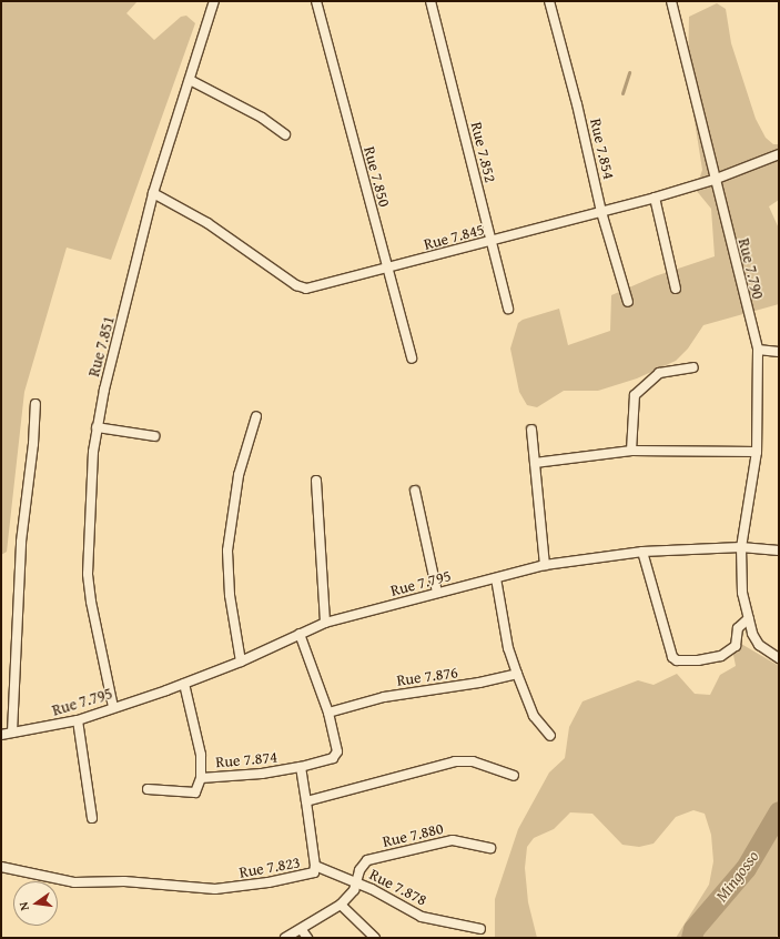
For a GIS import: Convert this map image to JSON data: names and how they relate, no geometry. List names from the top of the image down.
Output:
{
  "streets": {
    "street": [
      "Rue 7.854",
      "Rue 7.852",
      "Rue 7.850",
      "Rue 7.845",
      "Rue 7.790",
      "Rue 7.851",
      "Rue 7.795",
      "Rue 7.876",
      "Rue 7.874",
      "Rue 7.880",
      "Rue 7.823",
      "Rue 7.878"
    ]
  },
  "crossings": [
    ["Rue 7.854", "Rue 7.845"],
    ["Rue 7.852", "Rue 7.845"],
    ["Rue 7.850", "Rue 7.845"],
    ["Rue 7.845", "Rue 7.790"],
    ["Rue 7.845", "Rue 7.851"],
    ["Rue 7.790", "Rue 7.795"],
    ["Rue 7.851", "Rue 7.795"],
    ["Rue 7.795", "Rue 7.874"],
    ["Rue 7.874", "Rue 7.823"],
    ["Rue 7.880", "Rue 7.878"],
    ["Rue 7.823", "Rue 7.878"]
  ],
  "water": ["Mingosso"],
  "north": "left"
}
